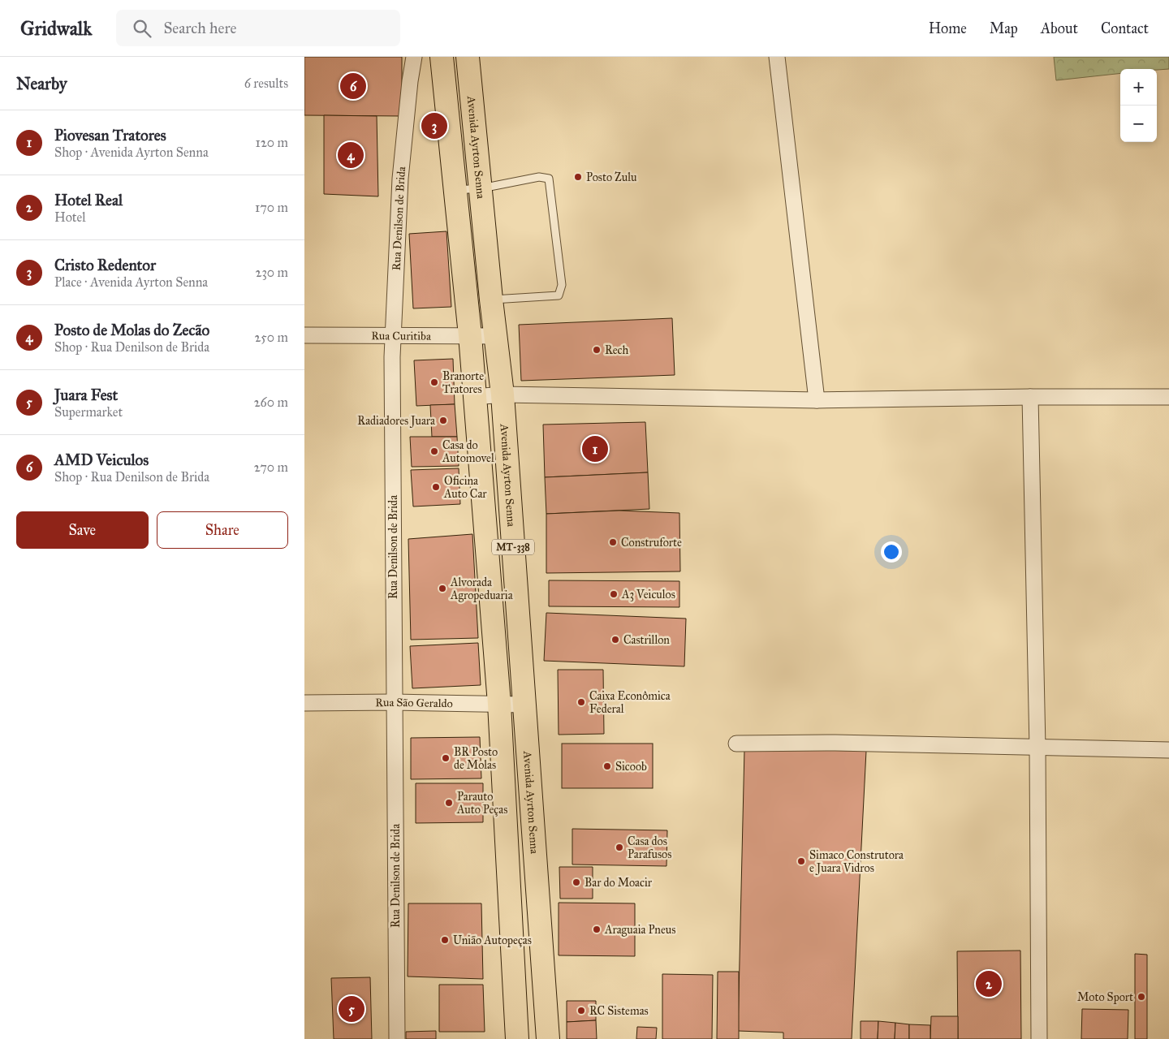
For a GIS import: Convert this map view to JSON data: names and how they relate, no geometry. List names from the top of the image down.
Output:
{
  "streets": {
    "main road": ["Avenida Ayrton Senna", "MT-338"],
    "street": ["Rua Denilson de Brida", "Rua Curitiba", "Rua São Geraldo"]
  },
  "crossings": [
    ["Avenida Ayrton Senna", "Rua Curitiba"],
    ["Avenida Ayrton Senna", "Rua São Geraldo"],
    ["Rua Denilson de Brida", "Rua Curitiba"],
    ["Rua Denilson de Brida", "Rua São Geraldo"],
    ["Rua Curitiba", "MT-338"],
    ["MT-338", "Rua São Geraldo"]
  ],
  "places": [
    "Posto Zulu",
    "Rech",
    "Branorte Tratores",
    "Radiadores Juara",
    "Casa do Automovel",
    "Oficina Auto Car",
    "Construforte",
    "Alvorada Agropeduaria",
    "A3 Veiculos",
    "Castrillon",
    "Caixa Econômica Federal",
    "BR Posto de Molas",
    "Sicoob",
    "Parauto Auto Peças",
    "Casa dos Parafusos",
    "Simaco Construtora e Juara Vidros",
    "Bar do Moacir",
    "Araguaia Pneus",
    "União Autopeças",
    "Moto Sport",
    "RC Sistemas"
  ],
  "page": {
    "header": "Gridwalk",
    "search": "Search here",
    "nav": [
      "Home",
      "Map",
      "About",
      "Contact"
    ],
    "heading": ["Nearby", "6 results"],
    "map_buttons": ["+", "−"],
    "pins": [
      "6",
      "3",
      "4",
      "1",
      "2",
      "5"
    ],
    "list": [
      {
        "mark": "1",
        "name": "Piovesan Tratores",
        "note": "Shop · Avenida Ayrton Senna",
        "value": "120 m"
      },
      {
        "mark": "2",
        "name": "Hotel Real",
        "note": "Hotel",
        "value": "170 m"
      },
      {
        "mark": "3",
        "name": "Cristo Redentor",
        "note": "Place · Avenida Ayrton Senna",
        "value": "230 m"
      },
      {
        "mark": "4",
        "name": "Posto de Molas do Zecão",
        "note": "Shop · Rua Denilson de Brida",
        "value": "250 m"
      },
      {
        "mark": "5",
        "name": "Juara Fest",
        "note": "Supermarket",
        "value": "260 m"
      },
      {
        "mark": "6",
        "name": "AMD Veiculos",
        "note": "Shop · Rua Denilson de Brida",
        "value": "270 m"
      }
    ],
    "buttons": ["Save", "Share"]
  }
}
